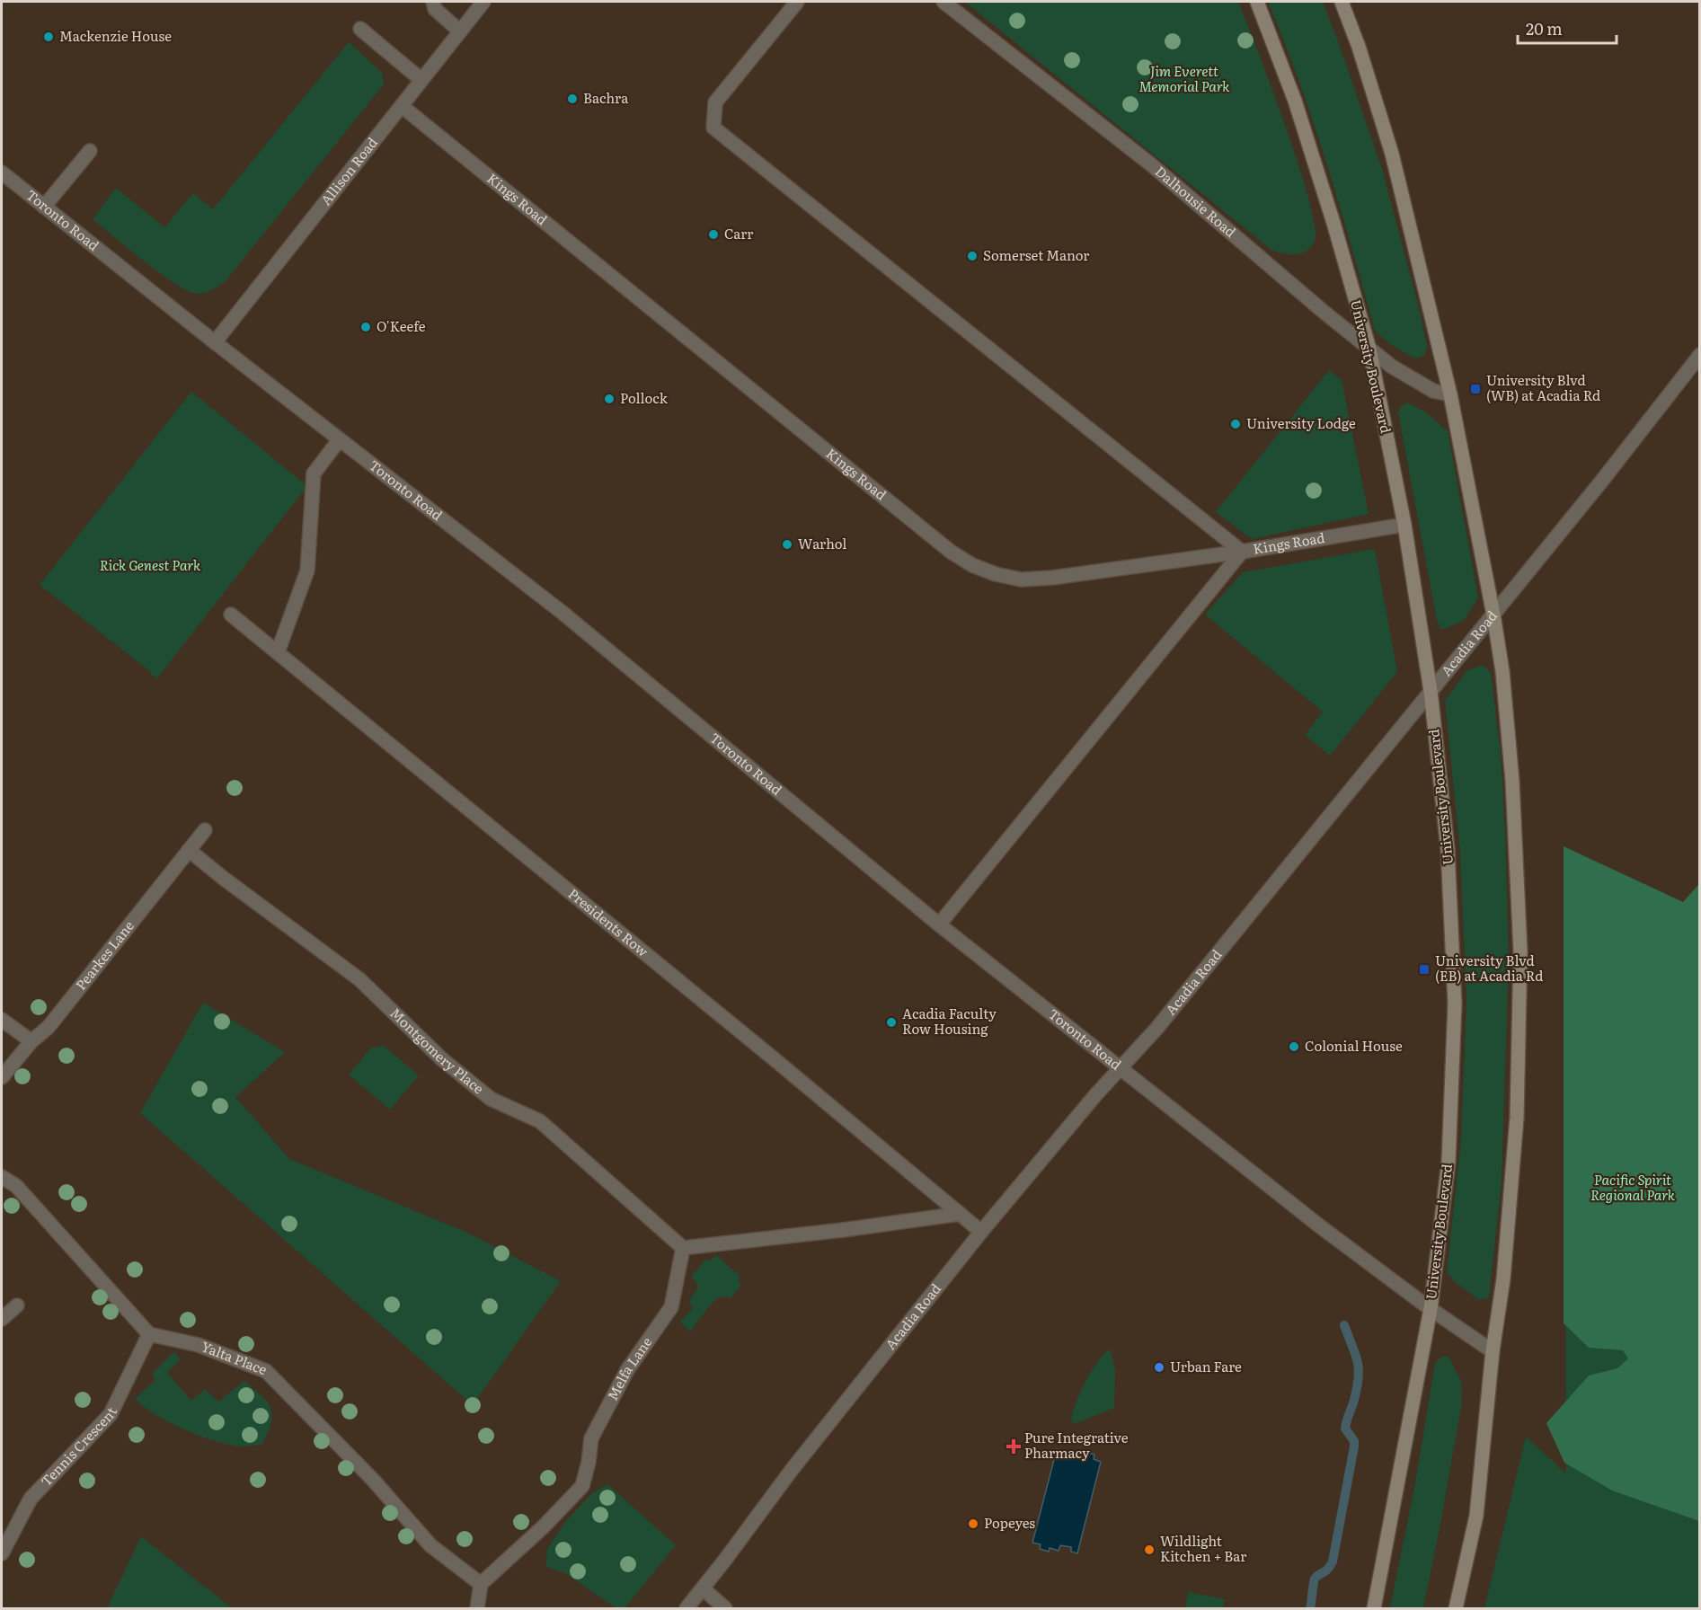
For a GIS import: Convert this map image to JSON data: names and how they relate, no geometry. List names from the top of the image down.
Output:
{
  "streets": {
    "main road": ["University Boulevard"],
    "street": [
      "Allison Road",
      "Kings Road",
      "Dalhousie Road",
      "Toronto Road",
      "Acadia Road",
      "Presidents Row",
      "Pearkes Lane",
      "Montgomery Place",
      "Yalta Place",
      "Melfa Lane",
      "Tennis Crescent"
    ]
  },
  "crossings": [
    ["Allison Road", "Kings Road"],
    ["Allison Road", "Toronto Road"],
    ["Kings Road", "University Boulevard"],
    ["Dalhousie Road", "University Boulevard"],
    ["Toronto Road", "University Boulevard"],
    ["Toronto Road", "Acadia Road"],
    ["University Boulevard", "Acadia Road"],
    ["Acadia Road", "Presidents Row"],
    ["Pearkes Lane", "Montgomery Place"],
    ["Montgomery Place", "Melfa Lane"],
    ["Yalta Place", "Melfa Lane"],
    ["Yalta Place", "Tennis Crescent"]
  ],
  "parks": ["Jim Everett Memorial Park", "Rick Genest Park", "Pacific Spirit Regional Park"],
  "places": {
    "other": [
      "Mackenzie House",
      "Bachra",
      "Carr",
      "Somerset Manor",
      "O'Keefe",
      "Pollock",
      "University Lodge",
      "Warhol",
      "Acadia Faculty Row Housing",
      "Colonial House",
      "Urban Fare",
      "Popeyes",
      "Wildlight Kitchen + Bar"
    ],
    "transit": ["University Blvd (WB) at Acadia Rd", "University Blvd (EB) at Acadia Rd"],
    "health": ["Pure Integrative Pharmacy"]
  },
  "scale_bar": "20 m"
}
